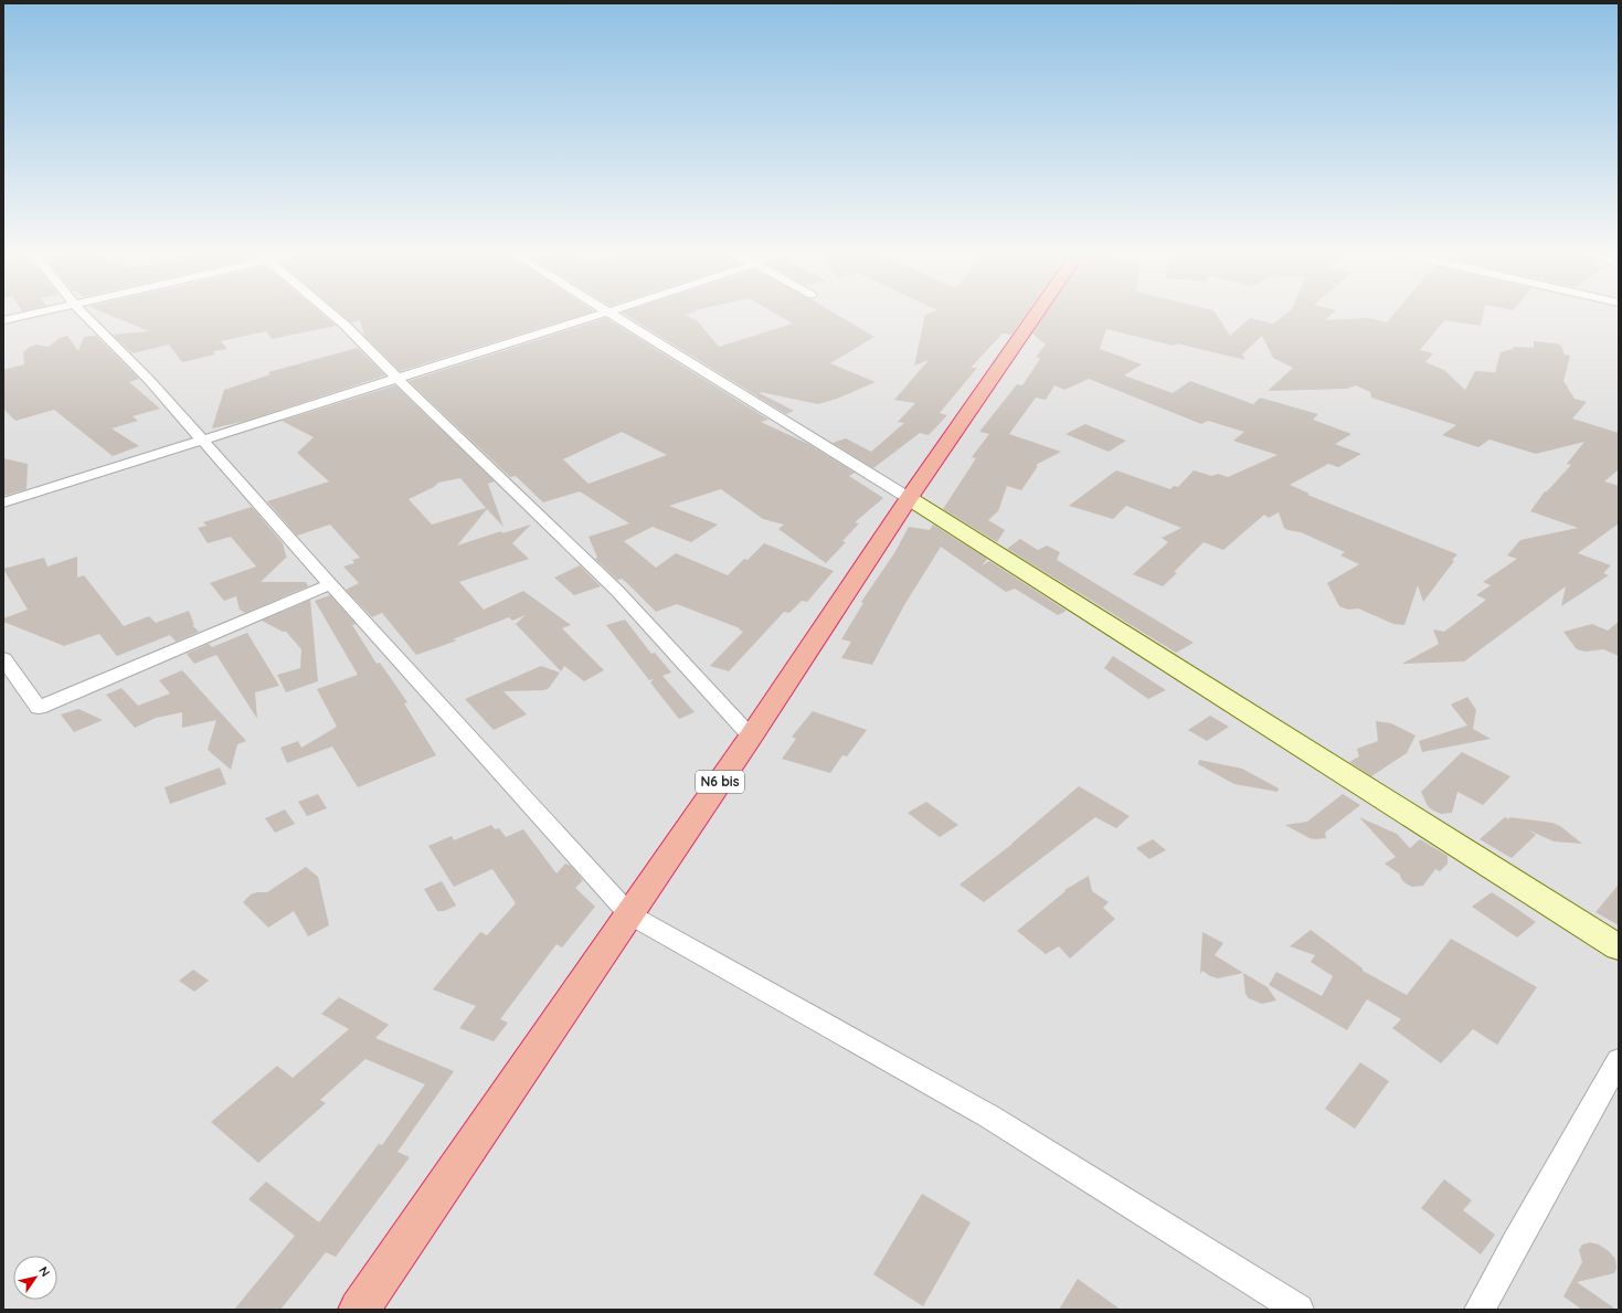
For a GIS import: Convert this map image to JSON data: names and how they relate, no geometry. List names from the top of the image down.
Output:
{
  "streets": {
    "highway": ["N6 bis"]
  },
  "north": "top right"
}
